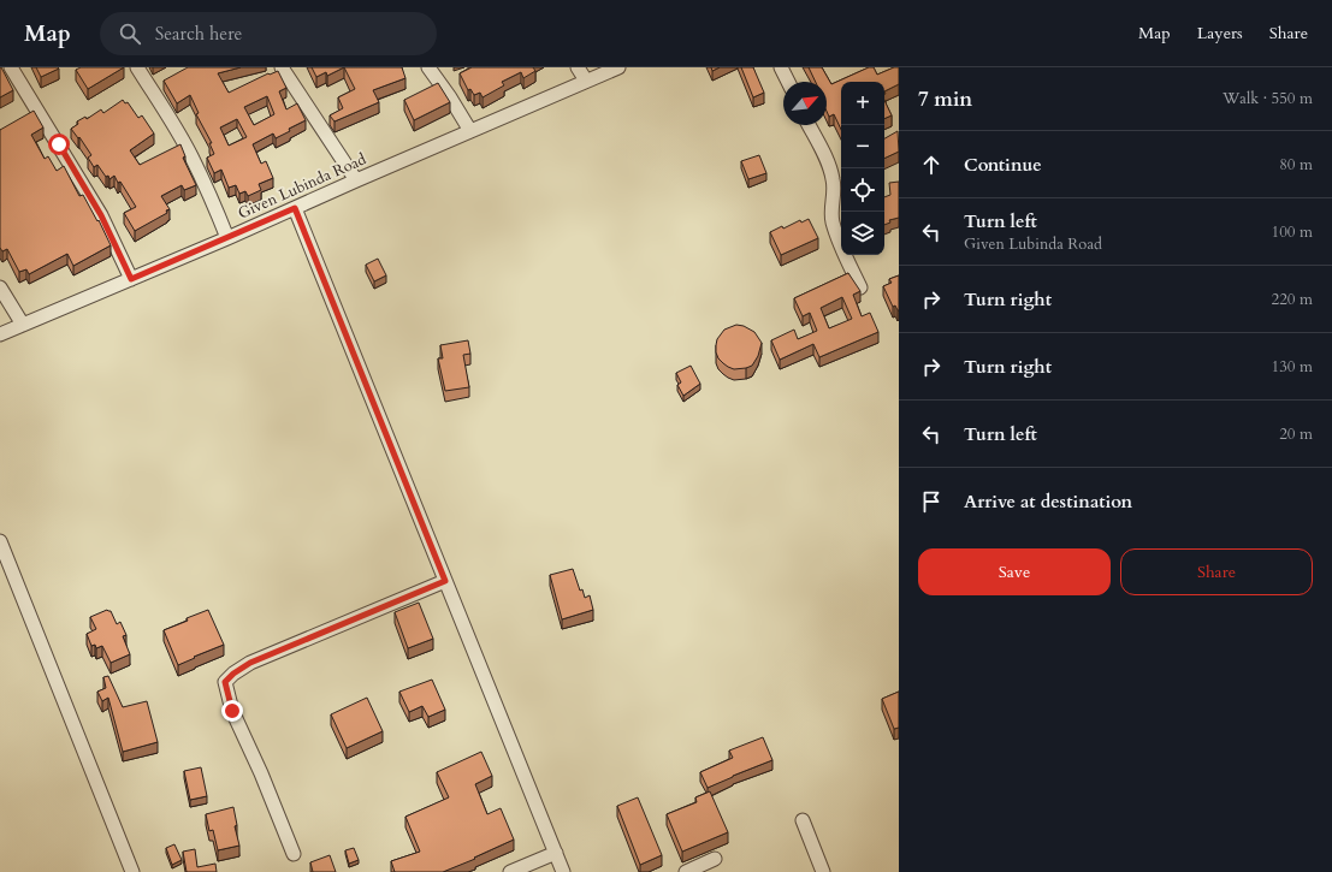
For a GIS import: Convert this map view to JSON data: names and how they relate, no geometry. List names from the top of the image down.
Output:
{
  "streets": {
    "street": ["Given Lubinda Road"]
  },
  "north": "top right",
  "page": {
    "header": "Map",
    "search": "Search here",
    "nav": ["Map", "Layers", "Share"],
    "heading": ["7 min", "Walk · 550 m"],
    "map_buttons": ["+", "−"],
    "list": [
      ["Continue", "80 m"],
      ["Turn left", "Given Lubinda Road", "100 m"],
      ["Turn right", "220 m"],
      ["Turn right", "130 m"],
      ["Turn left", "20 m"],
      "Arrive at destination"
    ],
    "buttons": ["Save", "Share"]
  }
}
